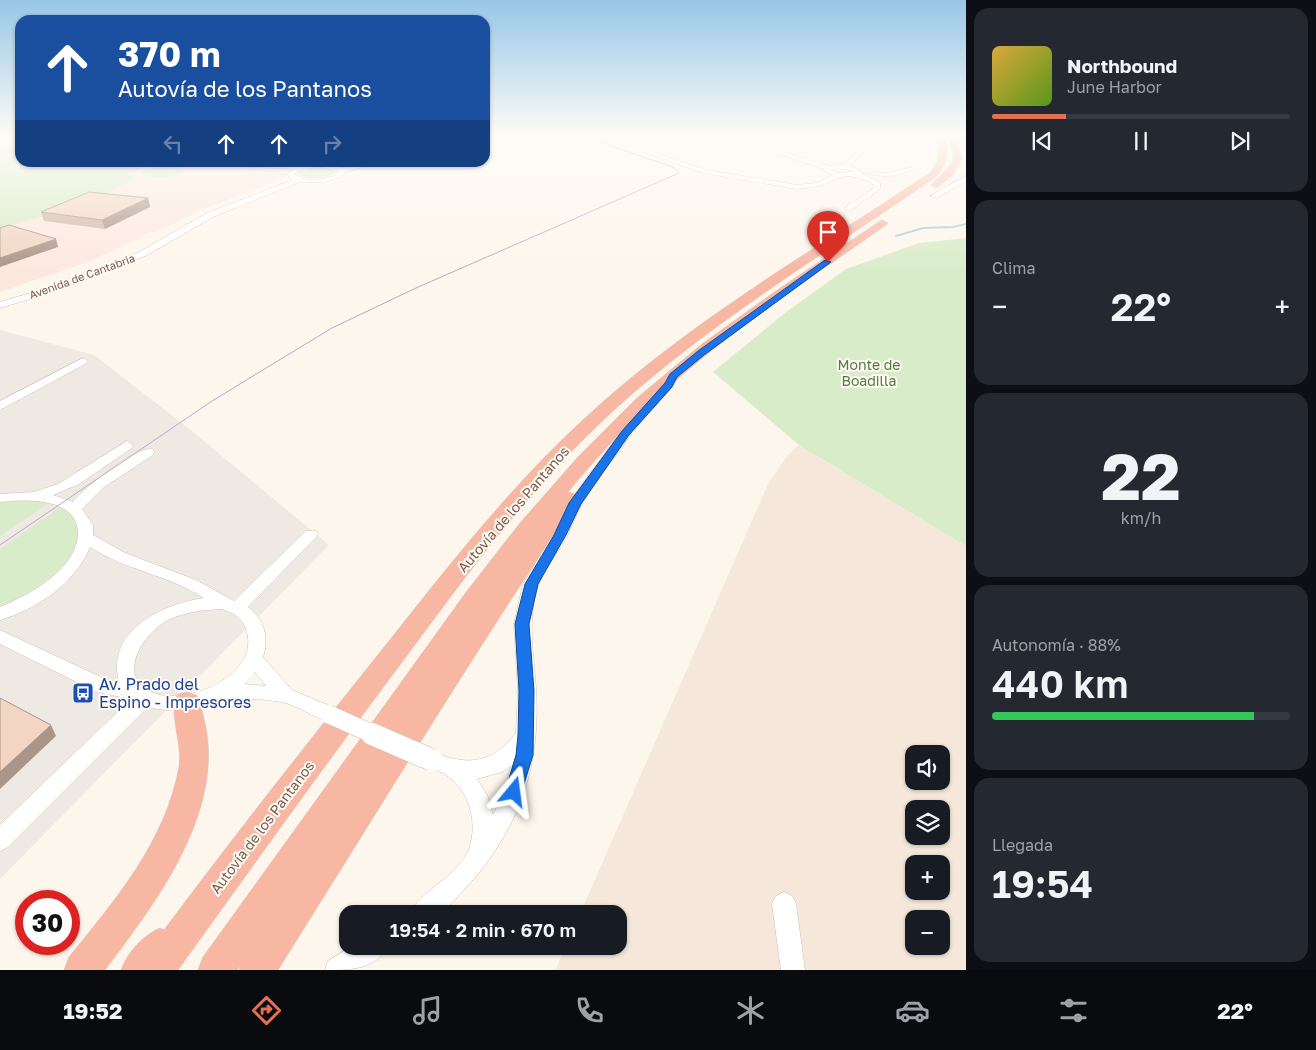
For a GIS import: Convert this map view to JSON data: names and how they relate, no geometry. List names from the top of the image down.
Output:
{
  "streets": {
    "highway": ["Autovía de los Pantanos"],
    "street": ["Avenida de Cantabria"]
  },
  "parks": ["Monte de Boadilla"],
  "places": {
    "bus stop": ["Av. Prado del Espino - Impresores"]
  },
  "page": {
    "turn": ["370 m", "Autovía de los Pantanos"],
    "song": ["Northbound", "June Harbor"],
    "tile": [
      "Clima",
      ["22", "km/h"],
      ["Autonomía · 88%", "440 km"],
      ["Llegada", "19:54"]
    ],
    "heat": ["−", "22°", "+"],
    "map_buttons": ["+", "−"],
    "limit": "30",
    "trip": "19:54 · 2 min · 670 m",
    "tabs": ["19:52", "22°"]
  }
}
